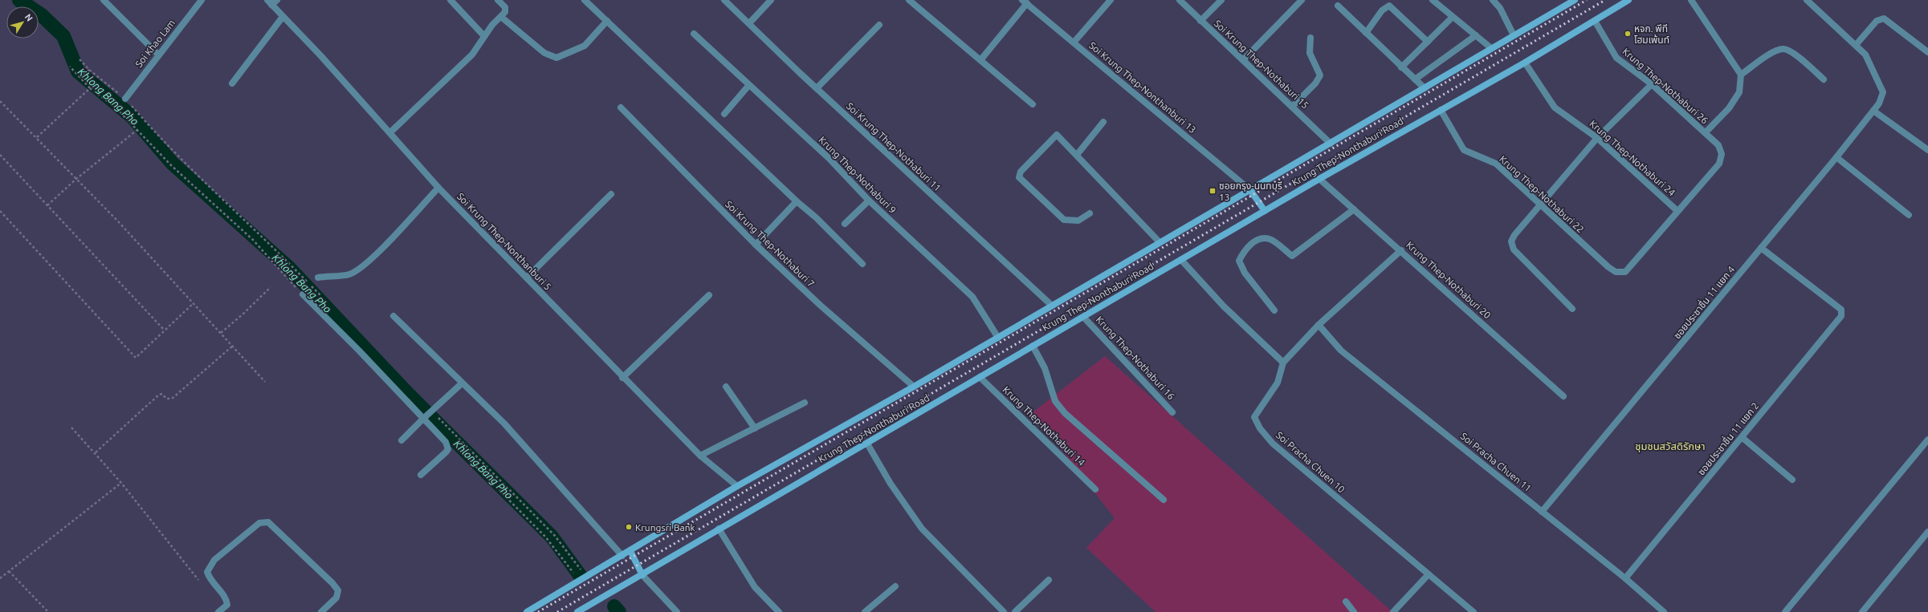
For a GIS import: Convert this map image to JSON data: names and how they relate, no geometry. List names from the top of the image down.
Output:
{
  "streets": {
    "main road": ["Krung Thep-Nonthaburi Road"],
    "street": [
      "Soi Khao Lam",
      "Soi Krung Thep-Nothaburi 15",
      "Krung Thep-Nothaburi 26",
      "Soi Krung Thep-Nonthanburi 13",
      "Soi Krung Thep-Nothaburi 11",
      "Krung Thep-Nothaburi 24",
      "Krung Thep-Nothaburi 9",
      "Krung Thep-Nothaburi 22",
      "Soi Krung Thep-Nonthanburi 5",
      "Soi Krung Thep-Nothaburi 7",
      "Krung Thep-Nothaburi 20",
      "ซอยประชาชื่น 11 แยก 4",
      "Krung Thep-Nothaburi 16",
      "Krung Thep-Nothaburi 14",
      "ซอยประชาชื่น 11 แยก 2",
      "Soi Pracha Chuen 10",
      "Soi Pracha Chuen 11"
    ]
  },
  "crossings": [
    ["Soi Krung Thep-Nothaburi 15", "Krung Thep-Nonthaburi Road"],
    ["Krung Thep-Nothaburi 26", "Krung Thep-Nonthaburi Road"],
    ["Krung Thep-Nothaburi 26", "Krung Thep-Nothaburi 22"],
    ["Soi Krung Thep-Nonthanburi 13", "Krung Thep-Nonthaburi Road"],
    ["Soi Krung Thep-Nothaburi 11", "Krung Thep-Nonthaburi Road"],
    ["Krung Thep-Nonthaburi Road", "Krung Thep-Nothaburi 24"],
    ["Krung Thep-Nonthaburi Road", "Krung Thep-Nothaburi 9"],
    ["Krung Thep-Nonthaburi Road", "Krung Thep-Nothaburi 22"],
    ["Krung Thep-Nonthaburi Road", "Soi Krung Thep-Nonthanburi 5"],
    ["Krung Thep-Nonthaburi Road", "Soi Krung Thep-Nothaburi 7"],
    ["Krung Thep-Nonthaburi Road", "Krung Thep-Nothaburi 20"],
    ["Krung Thep-Nonthaburi Road", "Krung Thep-Nothaburi 16"],
    ["Krung Thep-Nonthaburi Road", "Krung Thep-Nothaburi 14"],
    ["Krung Thep-Nothaburi 24", "Krung Thep-Nothaburi 22"],
    ["Krung Thep-Nothaburi 20", "Soi Pracha Chuen 10"],
    ["ซอยประชาชื่น 11 แยก 4", "ซอยประชาชื่น 11 แยก 2"],
    ["ซอยประชาชื่น 11 แยก 4", "Soi Pracha Chuen 11"],
    ["ซอยประชาชื่น 11 แยก 2", "Soi Pracha Chuen 11"],
    ["Soi Pracha Chuen 10", "Soi Pracha Chuen 11"]
  ],
  "districts": ["ชุมชนสวัสดิรักษา"],
  "water": ["Khlong Bang Pho"],
  "places": {
    "other": ["หจก. พีที โฮมเพ้นท์", "Krungsri Bank"],
    "transit": ["ซอยกรุง-นนทบุรี 13"]
  },
  "north": "top right"
}
